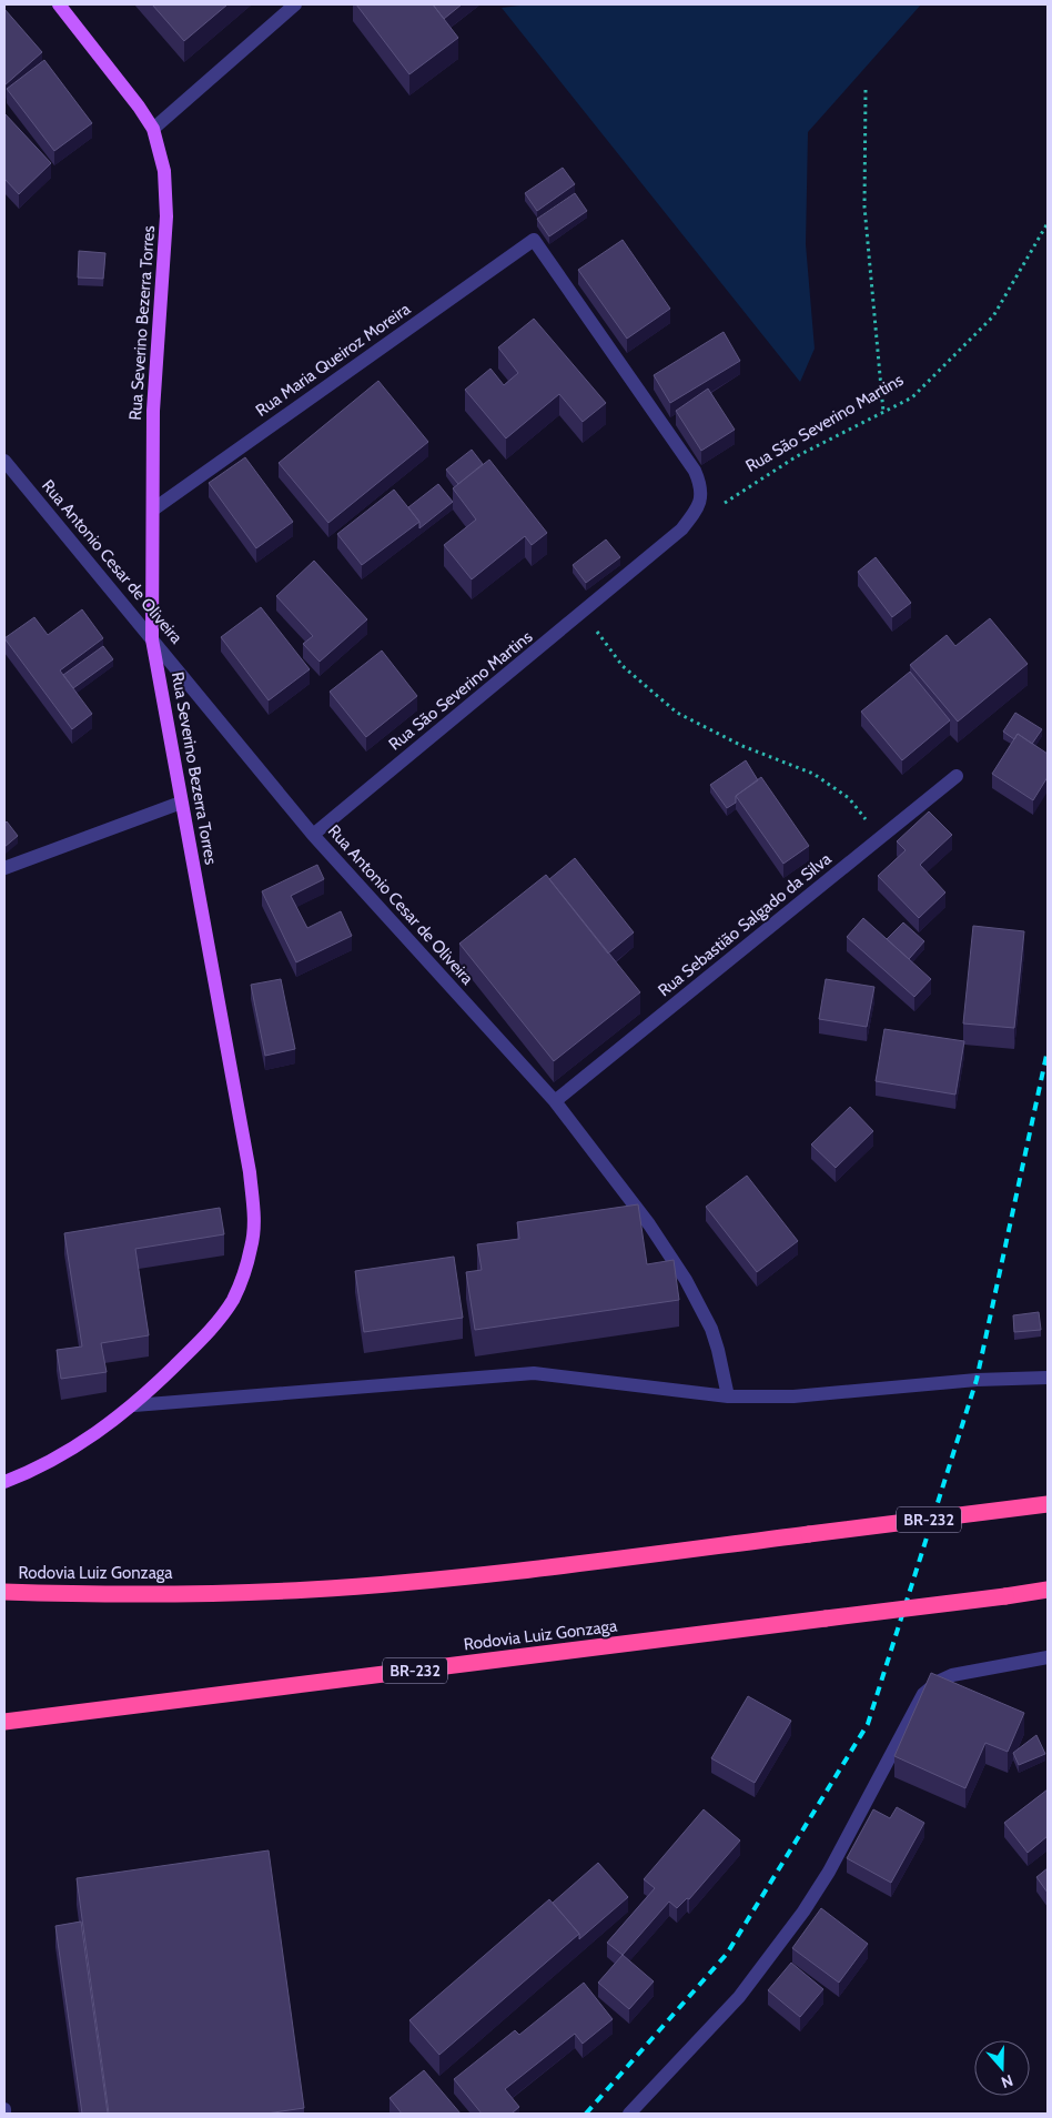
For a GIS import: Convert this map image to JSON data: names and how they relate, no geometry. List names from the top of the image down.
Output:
{
  "streets": {
    "highway": ["BR-232", "Rodovia Luiz Gonzaga"],
    "main road": ["Rua Severino Bezerra Torres"],
    "street": [
      "Rua Maria Queiroz Moreira",
      "Rua São Severino Martins",
      "Rua Antonio Cesar de Oliveira",
      "Rua Sebastião Salgado da Silva"
    ]
  },
  "crossings": [
    ["Rua Severino Bezerra Torres", "Rua Maria Queiroz Moreira"],
    ["Rua Severino Bezerra Torres", "Rua Antonio Cesar de Oliveira"],
    ["Rua Maria Queiroz Moreira", "Rua São Severino Martins"],
    ["Rua São Severino Martins", "Rua Antonio Cesar de Oliveira"],
    ["Rua Antonio Cesar de Oliveira", "Rua Sebastião Salgado da Silva"]
  ],
  "north": "bottom"
}
